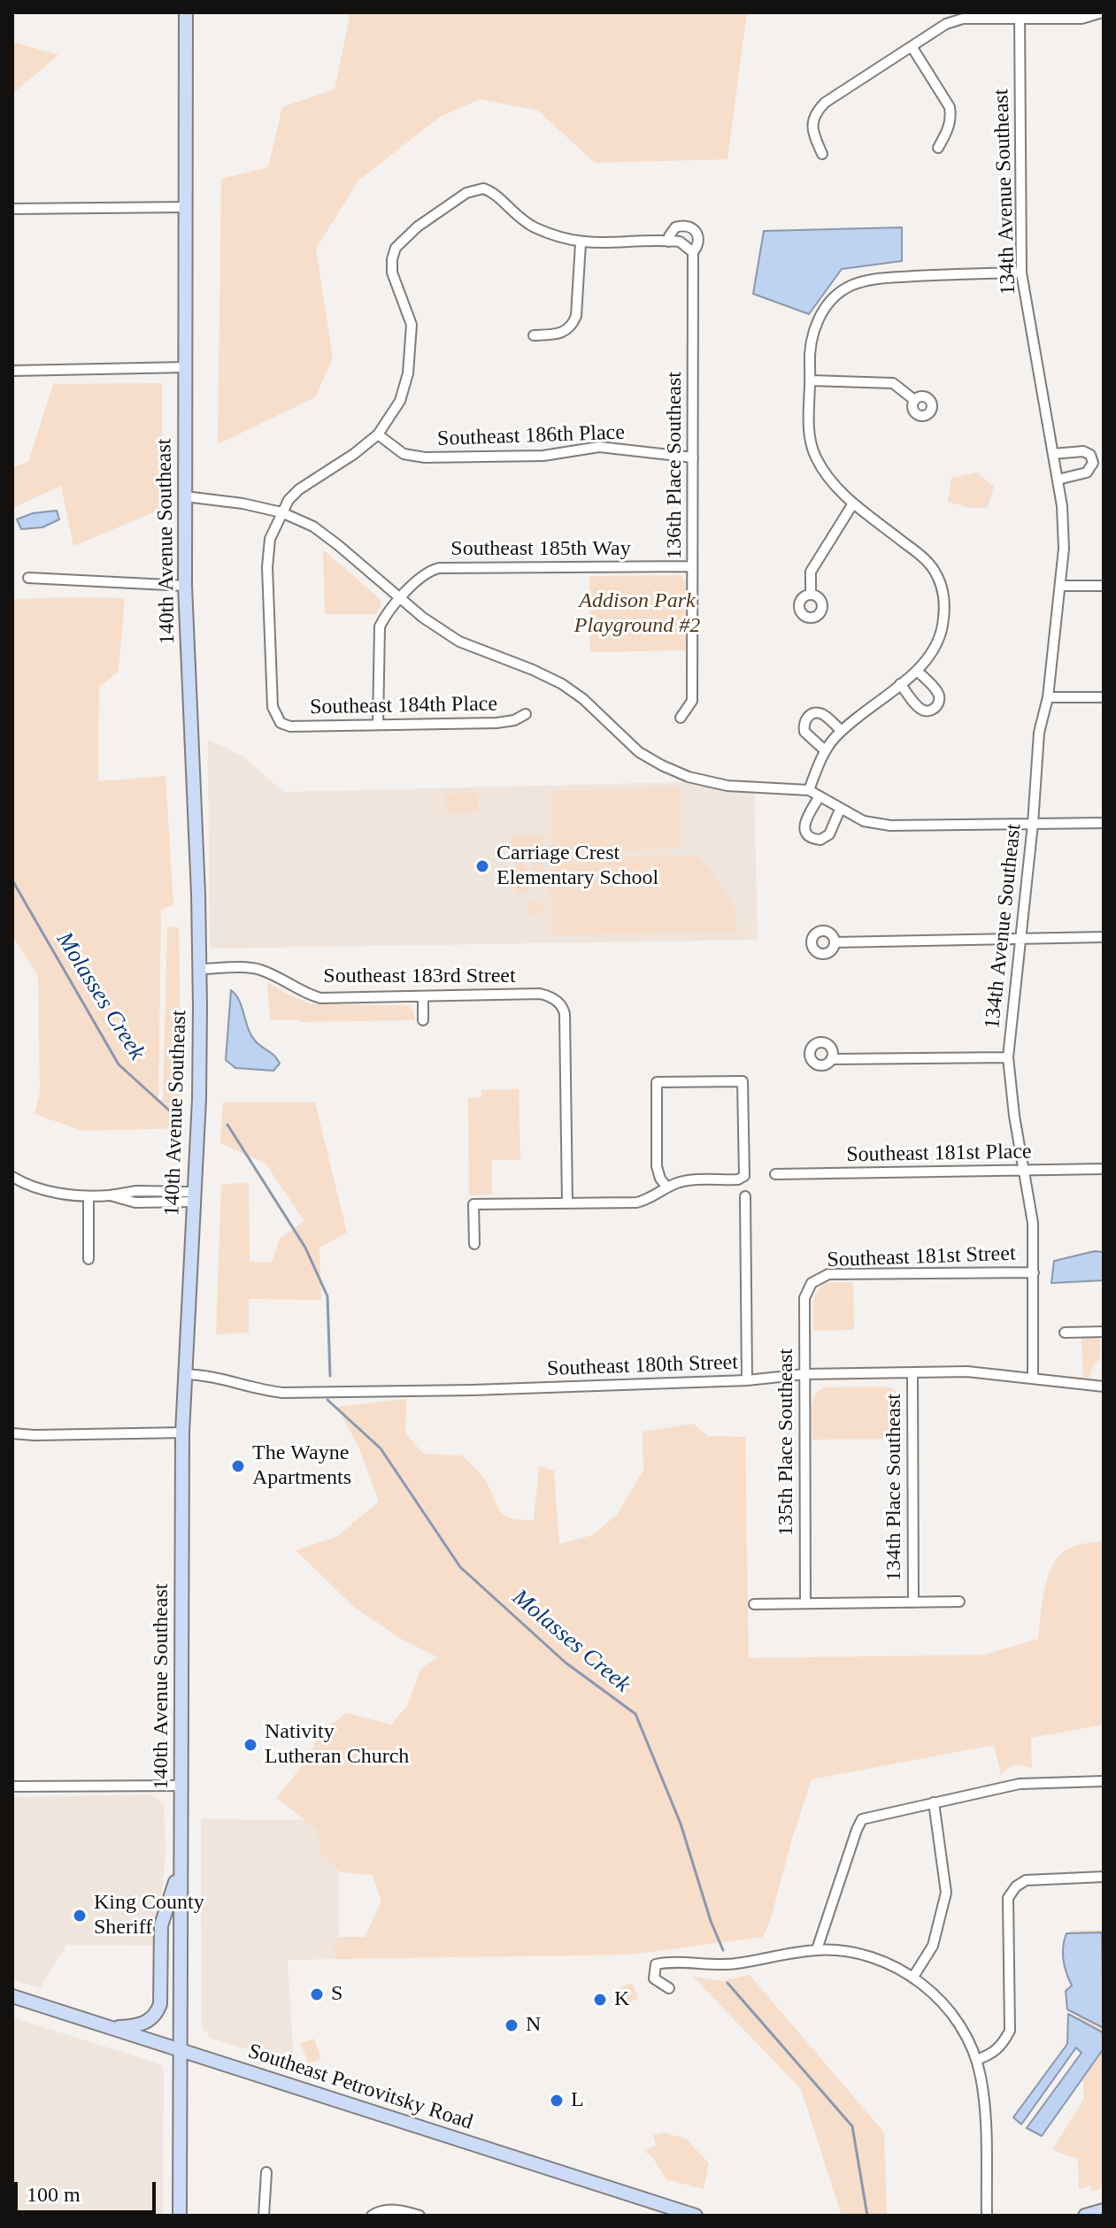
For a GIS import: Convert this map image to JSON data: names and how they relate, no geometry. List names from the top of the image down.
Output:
{
  "streets": {
    "main road": ["140th Avenue Southeast", "Southeast Petrovitsky Road"],
    "street": [
      "134th Avenue Southeast",
      "Southeast 186th Place",
      "136th Place Southeast",
      "Southeast 185th Way",
      "Southeast 184th Place",
      "Southeast 183rd Street",
      "Southeast 181st Place",
      "Southeast 181st Street",
      "Southeast 180th Street",
      "135th Place Southeast",
      "134th Place Southeast"
    ]
  },
  "crossings": [
    ["134th Avenue Southeast", "Southeast 181st Place"],
    ["134th Avenue Southeast", "Southeast 181st Street"],
    ["134th Avenue Southeast", "Southeast 180th Street"],
    ["Southeast 186th Place", "136th Place Southeast"],
    ["136th Place Southeast", "Southeast 185th Way"],
    ["140th Avenue Southeast", "Southeast 183rd Street"],
    ["140th Avenue Southeast", "Southeast 180th Street"],
    ["140th Avenue Southeast", "Southeast Petrovitsky Road"],
    ["Southeast 185th Way", "Southeast 184th Place"],
    ["Southeast 181st Street", "135th Place Southeast"],
    ["Southeast 180th Street", "135th Place Southeast"],
    ["Southeast 180th Street", "134th Place Southeast"]
  ],
  "water": ["Molasses Creek"],
  "parks": ["Addison Park Playground #2"],
  "places": [
    "Carriage Crest Elementary School",
    "The Wayne Apartments",
    "Nativity Lutheran Church",
    "King County Sheriff",
    "S",
    "K",
    "N",
    "L"
  ],
  "scale_bar": "100 m"
}
